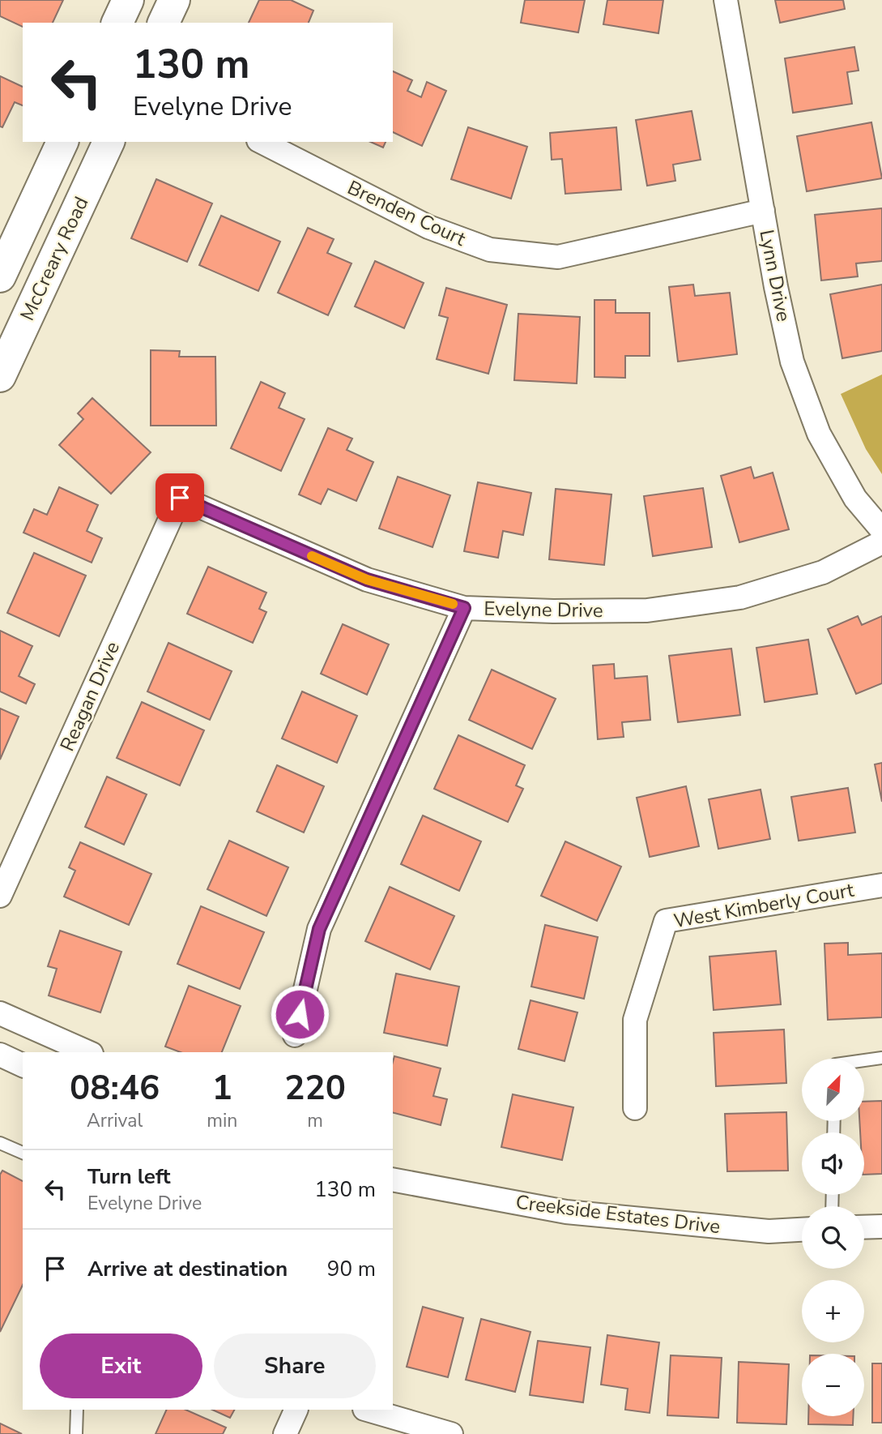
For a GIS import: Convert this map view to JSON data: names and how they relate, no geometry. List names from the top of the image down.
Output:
{
  "streets": {
    "main road": ["McCreary Road"],
    "street": [
      "Brenden Court",
      "Lynn Drive",
      "Evelyne Drive",
      "Reagan Drive",
      "West Kimberly Court",
      "Creekside Estates Drive"
    ]
  },
  "crossings": [
    ["Brenden Court", "Lynn Drive"],
    ["Evelyne Drive", "Reagan Drive"]
  ],
  "north": "top right",
  "page": {
    "turn": ["130 m", "Evelyne Drive"],
    "eta": [
      "08:46",
      "Arrival",
      "1",
      "min",
      "220",
      "m"
    ],
    "map_buttons": ["+", "−"],
    "list": [
      {
        "name": "Turn left",
        "note": "Evelyne Drive",
        "value": "130 m"
      },
      {
        "name": "Arrive at destination",
        "value": "90 m"
      }
    ],
    "buttons": ["Exit", "Share"]
  }
}
